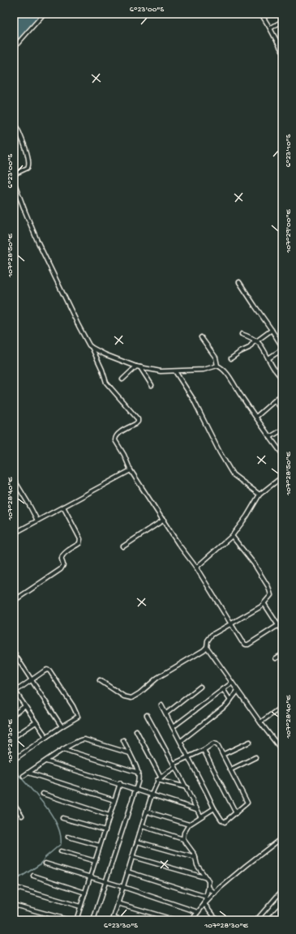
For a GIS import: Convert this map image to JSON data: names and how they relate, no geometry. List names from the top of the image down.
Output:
{
  "coordinates": [
    "6°23'00\"S",
    "6°23'10\"S",
    "107°29'00\"E",
    "107°28'50\"E",
    "107°28'40\"E",
    "107°28'30\"E",
    "6°23'30\"S"
  ]
}
